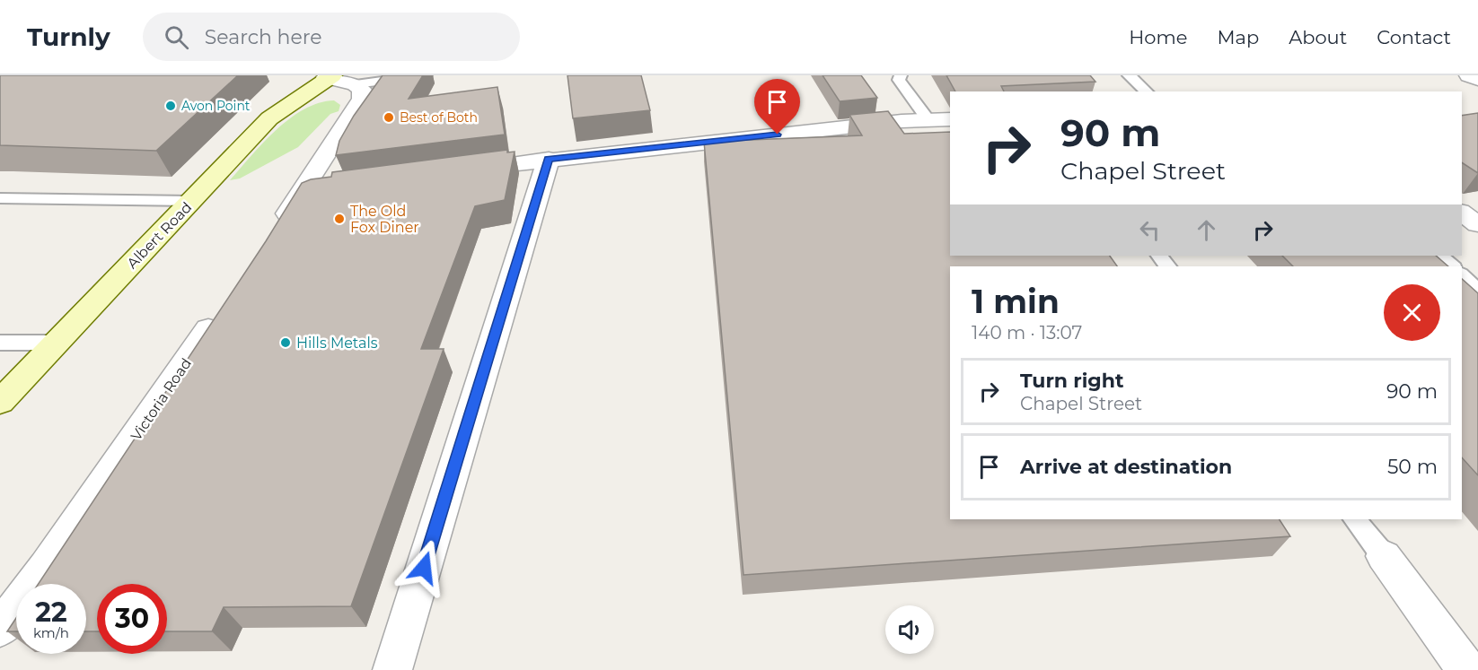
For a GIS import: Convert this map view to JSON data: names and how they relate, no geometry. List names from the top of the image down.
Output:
{
  "streets": {
    "street": ["Albert Road", "Victoria Road"]
  },
  "places": [
    "Avon Point",
    "Best of Both",
    "The Old Fox Diner",
    "Hills Metals"
  ],
  "page": {
    "header": "Turnly",
    "search": "Search here",
    "nav": [
      "Home",
      "Map",
      "About",
      "Contact"
    ],
    "turn": ["90 m", "Chapel Street"],
    "heading": ["1 min", "140 m · 13:07"],
    "list": [
      {
        "name": "Turn right",
        "note": "Chapel Street",
        "value": "90 m"
      },
      {
        "name": "Arrive at destination",
        "value": "50 m"
      }
    ],
    "speed": "22 km/h",
    "limit": "30"
  }
}
